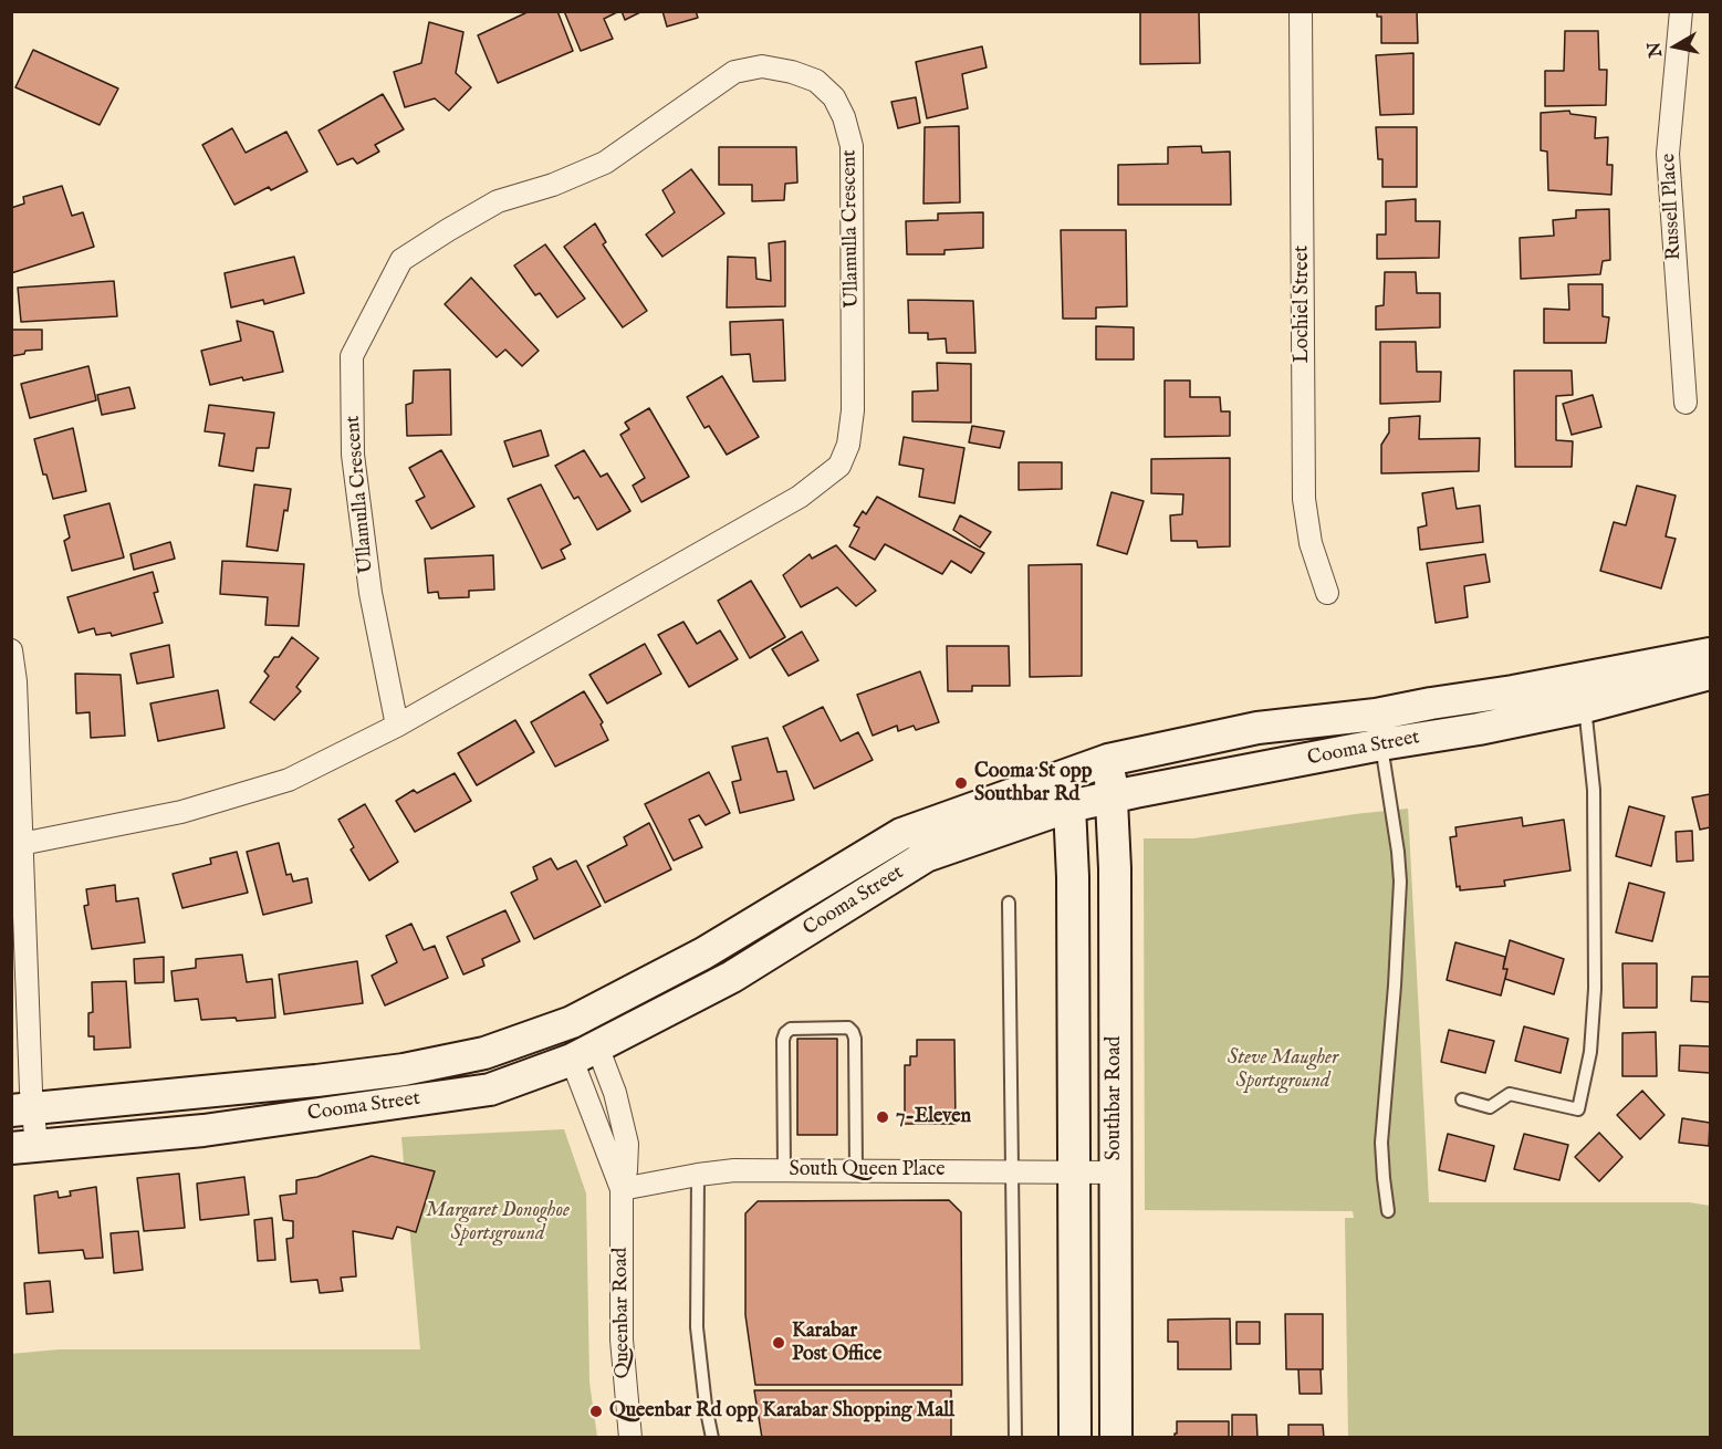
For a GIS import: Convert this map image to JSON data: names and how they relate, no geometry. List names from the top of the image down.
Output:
{
  "streets": {
    "main road": ["Cooma Street", "Southbar Road"],
    "street": [
      "Russell Place",
      "Ullamulla Crescent",
      "Lochiel Street",
      "South Queen Place",
      "Queenbar Road"
    ]
  },
  "crossings": [
    ["Cooma Street", "Southbar Road"],
    ["Cooma Street", "Queenbar Road"],
    ["Southbar Road", "South Queen Place"],
    ["South Queen Place", "Queenbar Road"]
  ],
  "parks": ["Steve Maugher Sportsground", "Margaret Donoghoe Sportsground"],
  "places": [
    "Cooma St opp Southbar Rd",
    "7-Eleven",
    "Karabar Post Office",
    "Queenbar Rd opp Karabar Shopping Mall"
  ],
  "north": "left"
}
